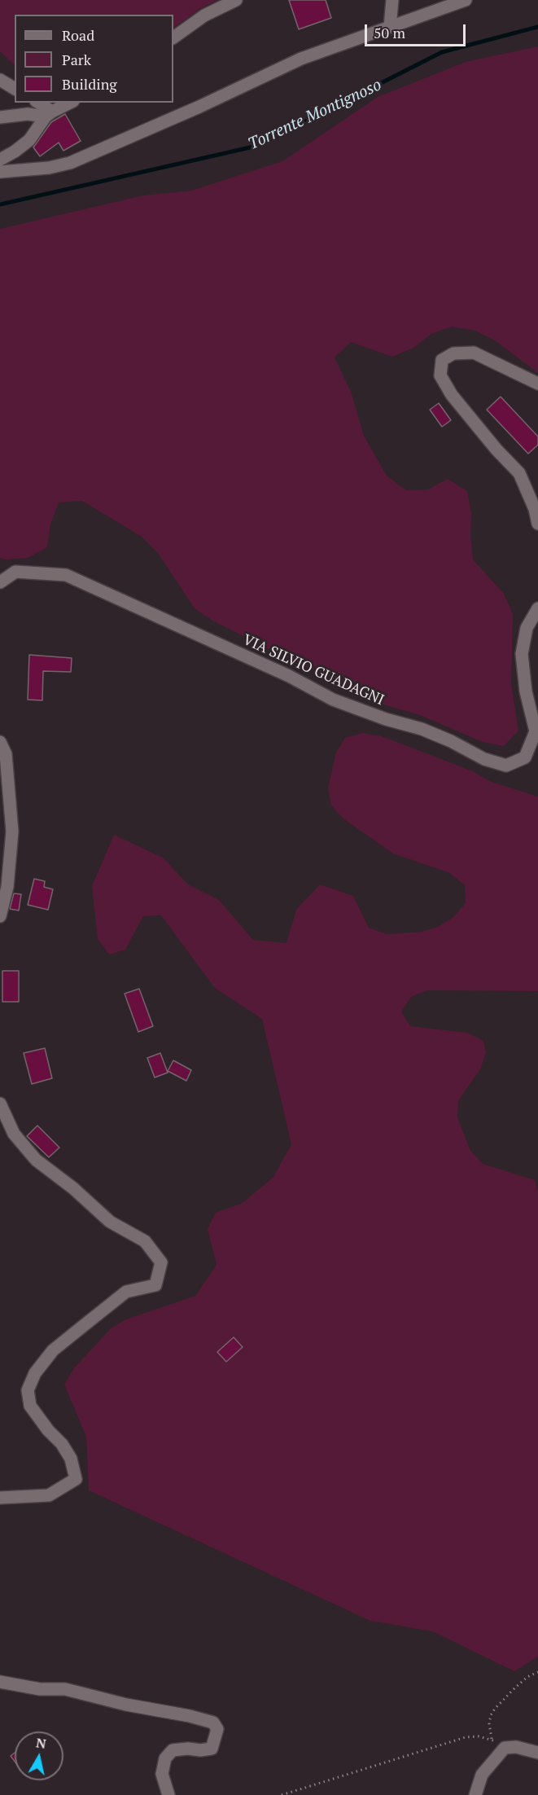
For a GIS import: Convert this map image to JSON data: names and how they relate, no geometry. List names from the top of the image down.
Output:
{
  "streets": {
    "street": ["VIA SILVIO GUADAGNI"]
  },
  "water": ["Torrente Montignoso"],
  "legend": ["Road", "Park", "Building"],
  "scale_bar": "50 m",
  "north": "top"
}
